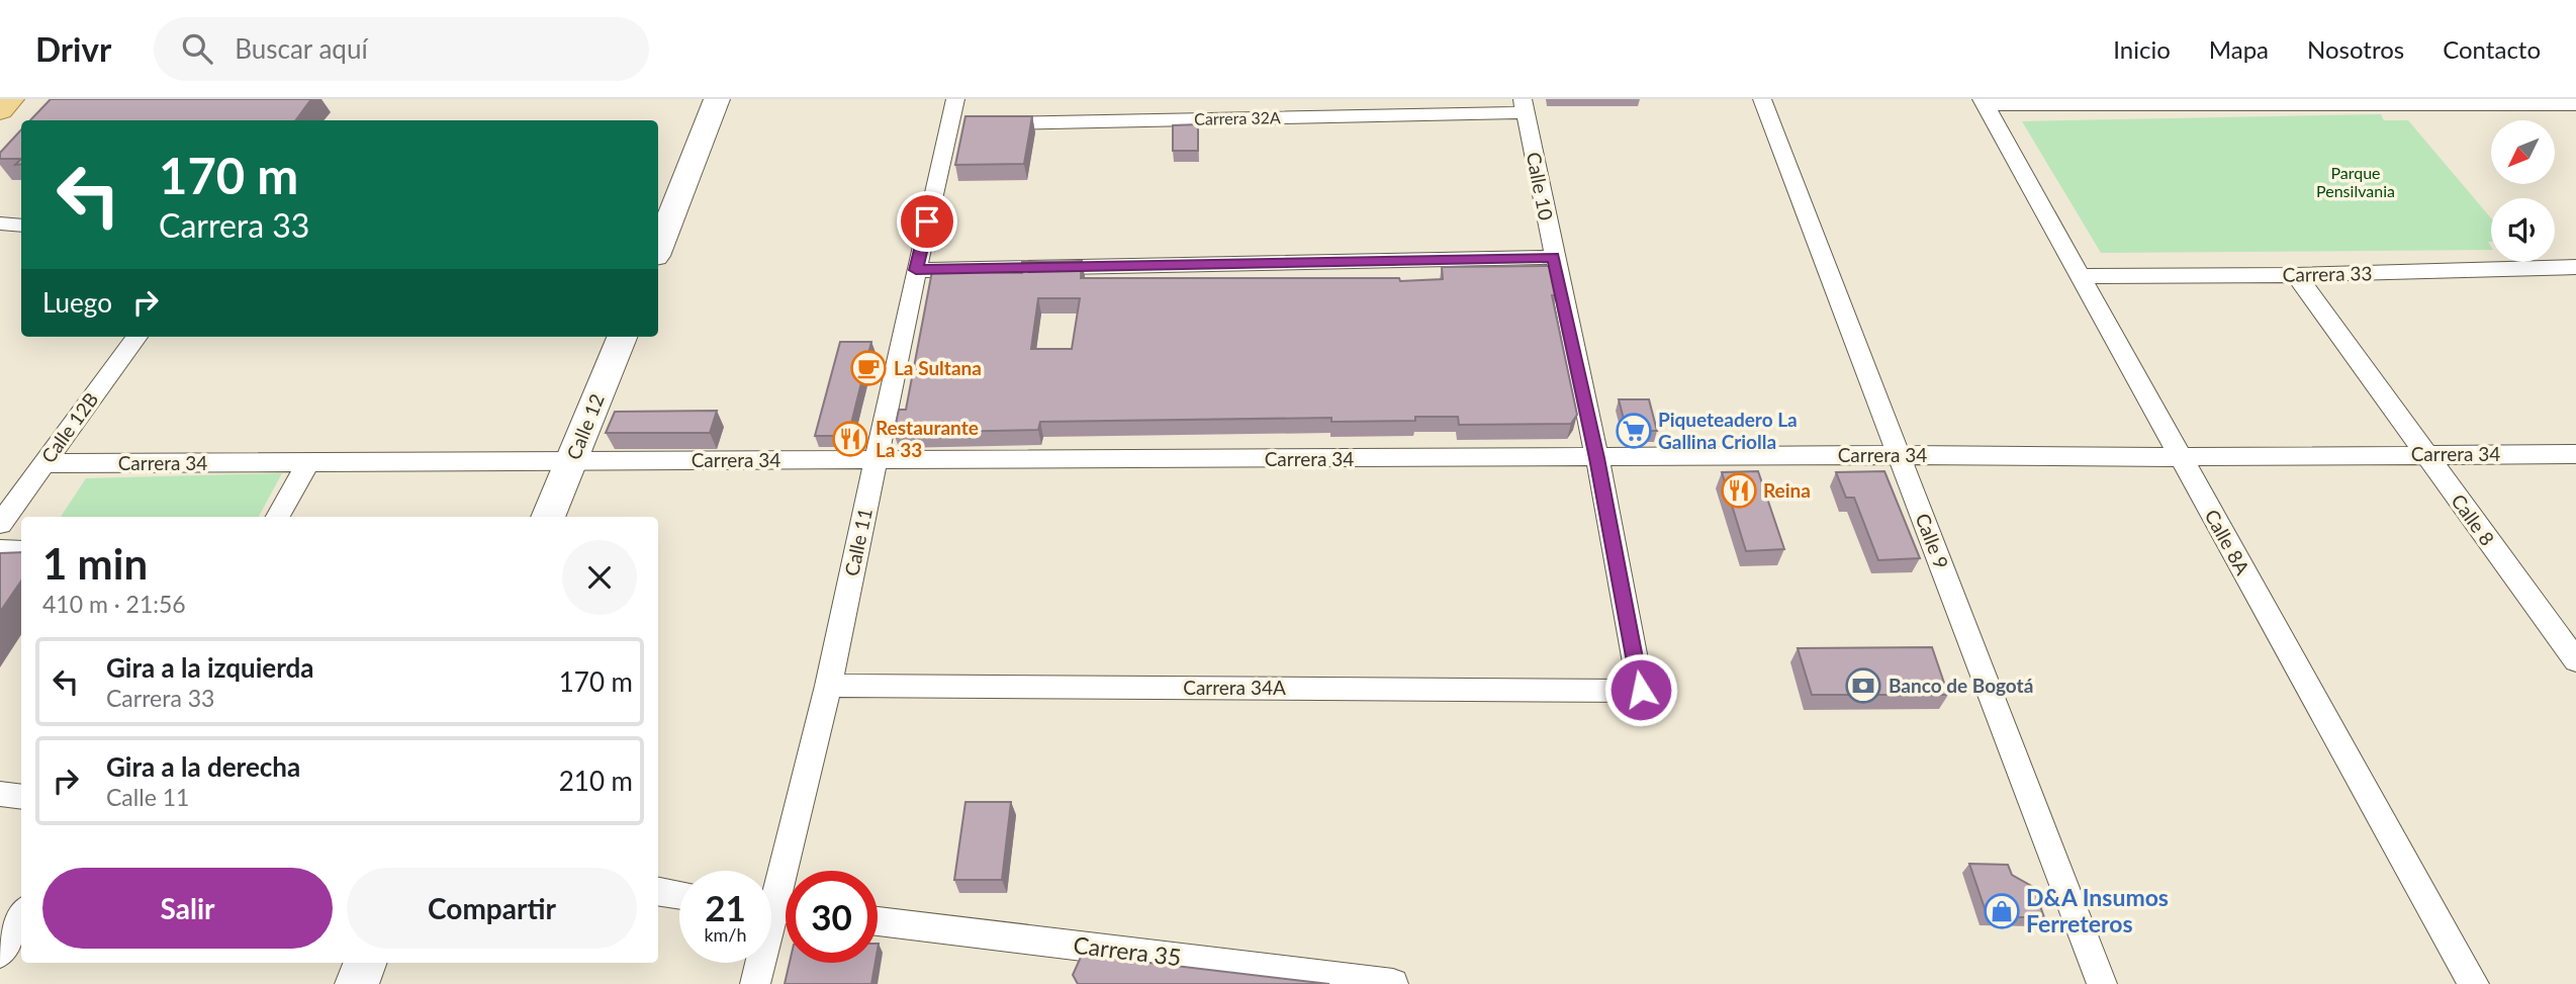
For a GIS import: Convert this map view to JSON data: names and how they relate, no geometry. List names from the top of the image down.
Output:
{
  "streets": {
    "street": [
      "Carrera 32A",
      "Calle 10",
      "Carrera 33",
      "Calle 12",
      "Calle 12B",
      "Carrera 34",
      "Calle 8",
      "Calle 9",
      "Calle 11",
      "Calle 8A",
      "Carrera 34A",
      "Carrera 35"
    ]
  },
  "crossings": [
    ["Carrera 32A", "Calle 10"],
    ["Carrera 32A", "Calle 11"],
    ["Calle 10", "Carrera 34"],
    ["Calle 10", "Carrera 34A"],
    ["Carrera 33", "Calle 8"],
    ["Carrera 33", "Calle 8A"],
    ["Calle 12", "Carrera 34"],
    ["Calle 12B", "Carrera 34"],
    ["Carrera 34", "Calle 8"],
    ["Carrera 34", "Calle 9"],
    ["Carrera 34", "Calle 11"],
    ["Carrera 34", "Calle 8A"],
    ["Calle 11", "Carrera 34A"]
  ],
  "parks": ["Parque Pensilvania"],
  "places": {
    "cafe": ["La Sultana"],
    "supermarket": ["Piqueteadero La Gallina Criolla"],
    "restaurant": ["Restaurante La 33", "Reina"],
    "bank": ["Banco de Bogotá"],
    "shop": ["D&A Insumos Ferreteros"]
  },
  "north": "bottom left",
  "page": {
    "header": "Drivr",
    "search": "Buscar aquí",
    "nav": [
      "Inicio",
      "Mapa",
      "Nosotros",
      "Contacto"
    ],
    "turn": ["170 m", "Carrera 33"],
    "then": "Luego",
    "heading": ["1 min", "410 m · 21:56"],
    "list": [
      {
        "name": "Gira a la izquierda",
        "note": "Carrera 33",
        "value": "170 m"
      },
      {
        "name": "Gira a la derecha",
        "note": "Calle 11",
        "value": "210 m"
      }
    ],
    "buttons": ["Salir", "Compartir"],
    "speed": "21 km/h",
    "limit": "30"
  }
}
